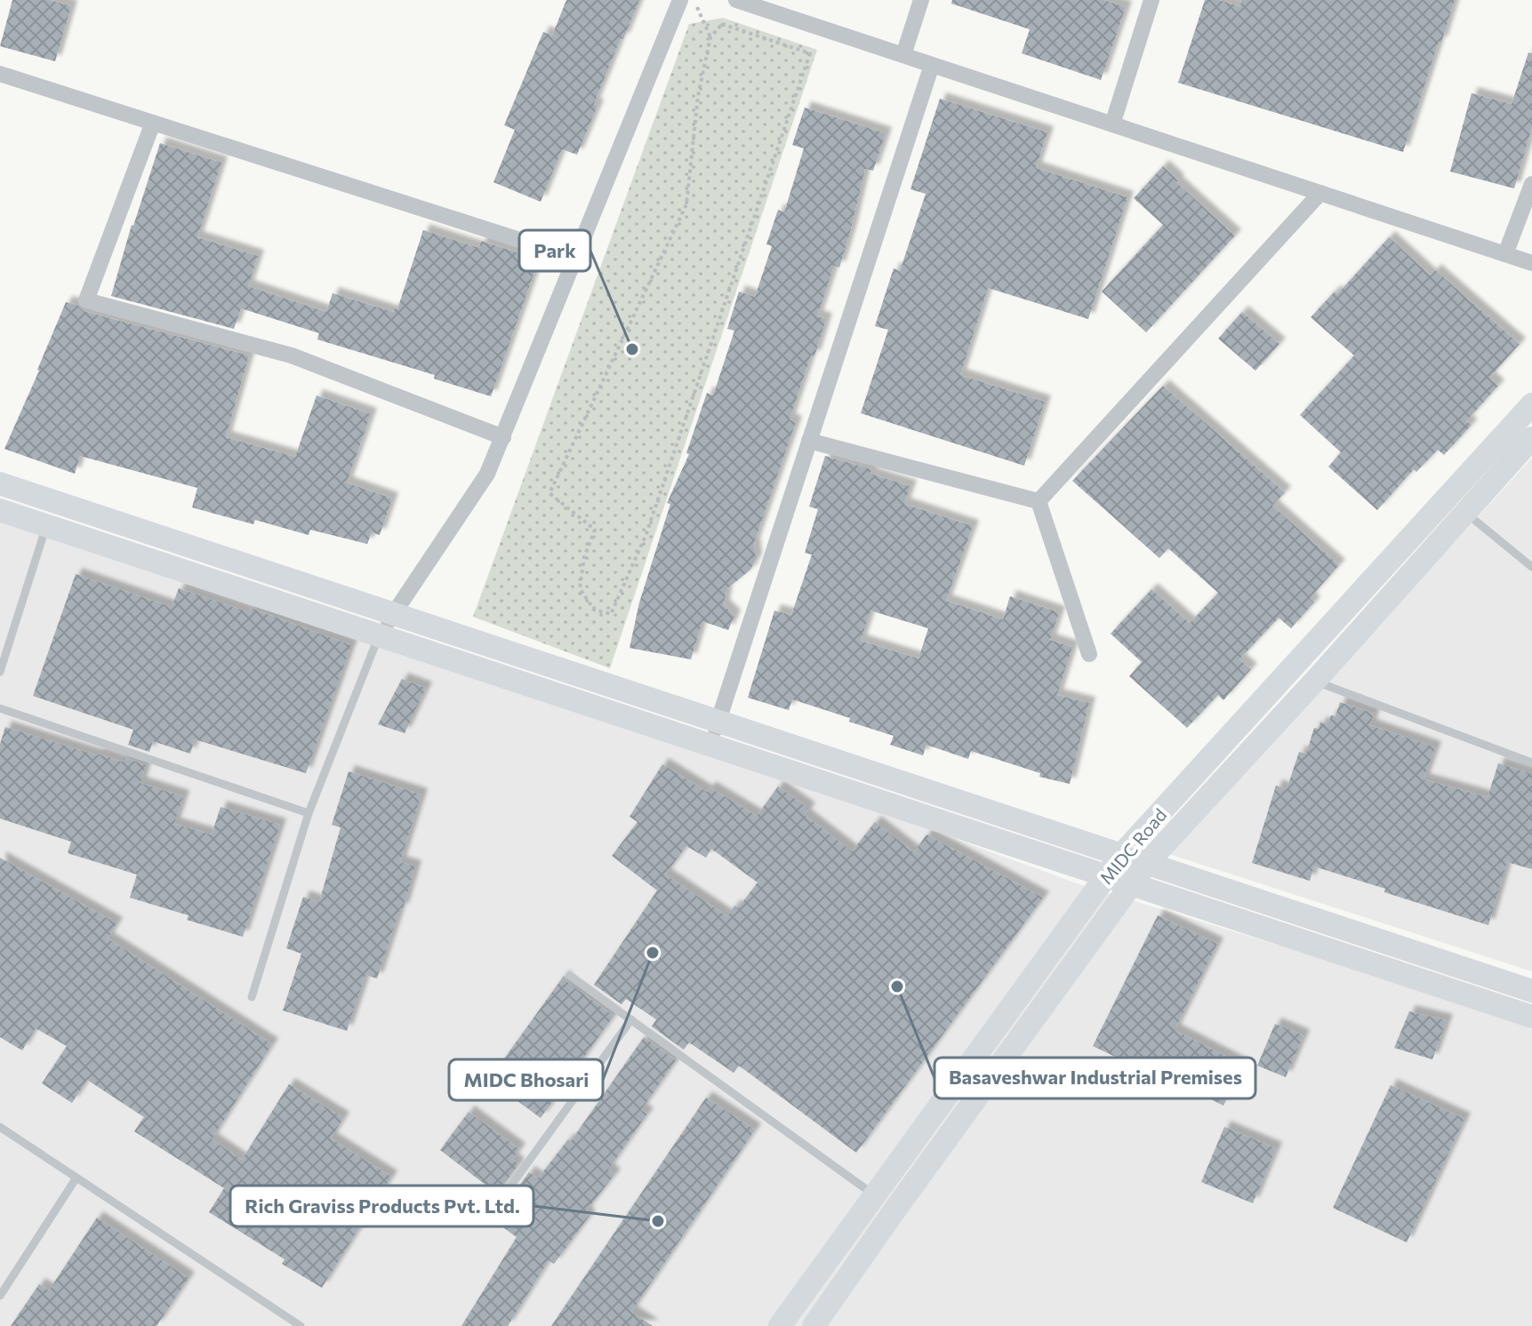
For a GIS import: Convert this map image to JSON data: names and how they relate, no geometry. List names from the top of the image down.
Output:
{
  "streets": {
    "main road": ["MIDC Road"]
  },
  "places": [
    "Park",
    "MIDC Bhosari",
    "Basaveshwar Industrial Premises",
    "Rich Graviss Products Pvt. Ltd."
  ]
}
